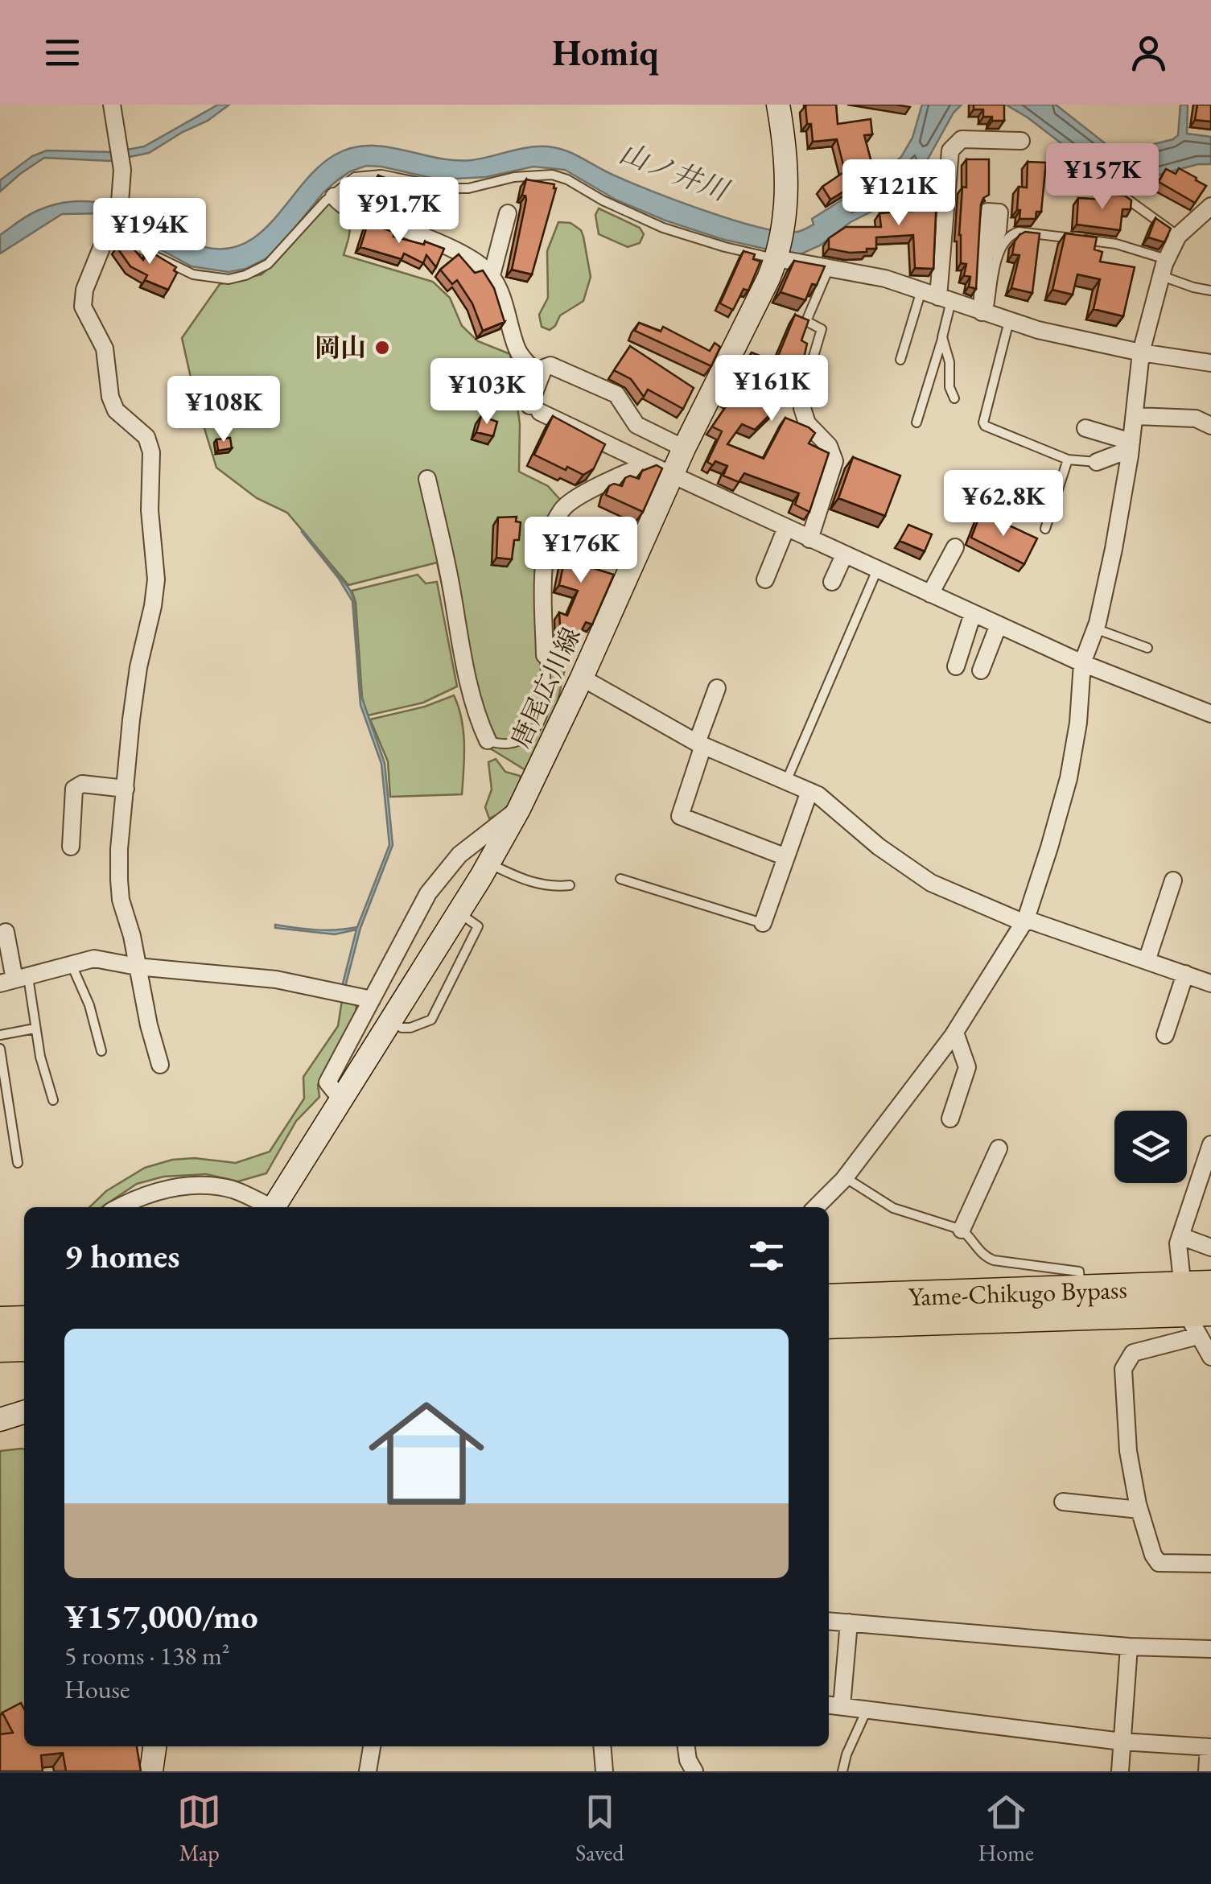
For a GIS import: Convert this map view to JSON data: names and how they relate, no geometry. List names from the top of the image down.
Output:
{
  "streets": {
    "highway": ["Yame-Chikugo Bypass"],
    "main road": ["唐尾広川線"]
  },
  "water": ["山ノ井川"],
  "places": ["岡山"],
  "page": {
    "header": "Homiq",
    "price": [
      "¥157K",
      "¥121K",
      "¥91.7K",
      "¥194K",
      "¥161K",
      "¥103K",
      "¥108K",
      "¥62.8K",
      "¥176K"
    ],
    "heading": "9 homes",
    "list": [
      {
        "name": "¥157,000/mo",
        "note": "5 rooms · 138 m² · House"
      }
    ],
    "tabs": ["Map", "Saved", "Home"]
  }
}
